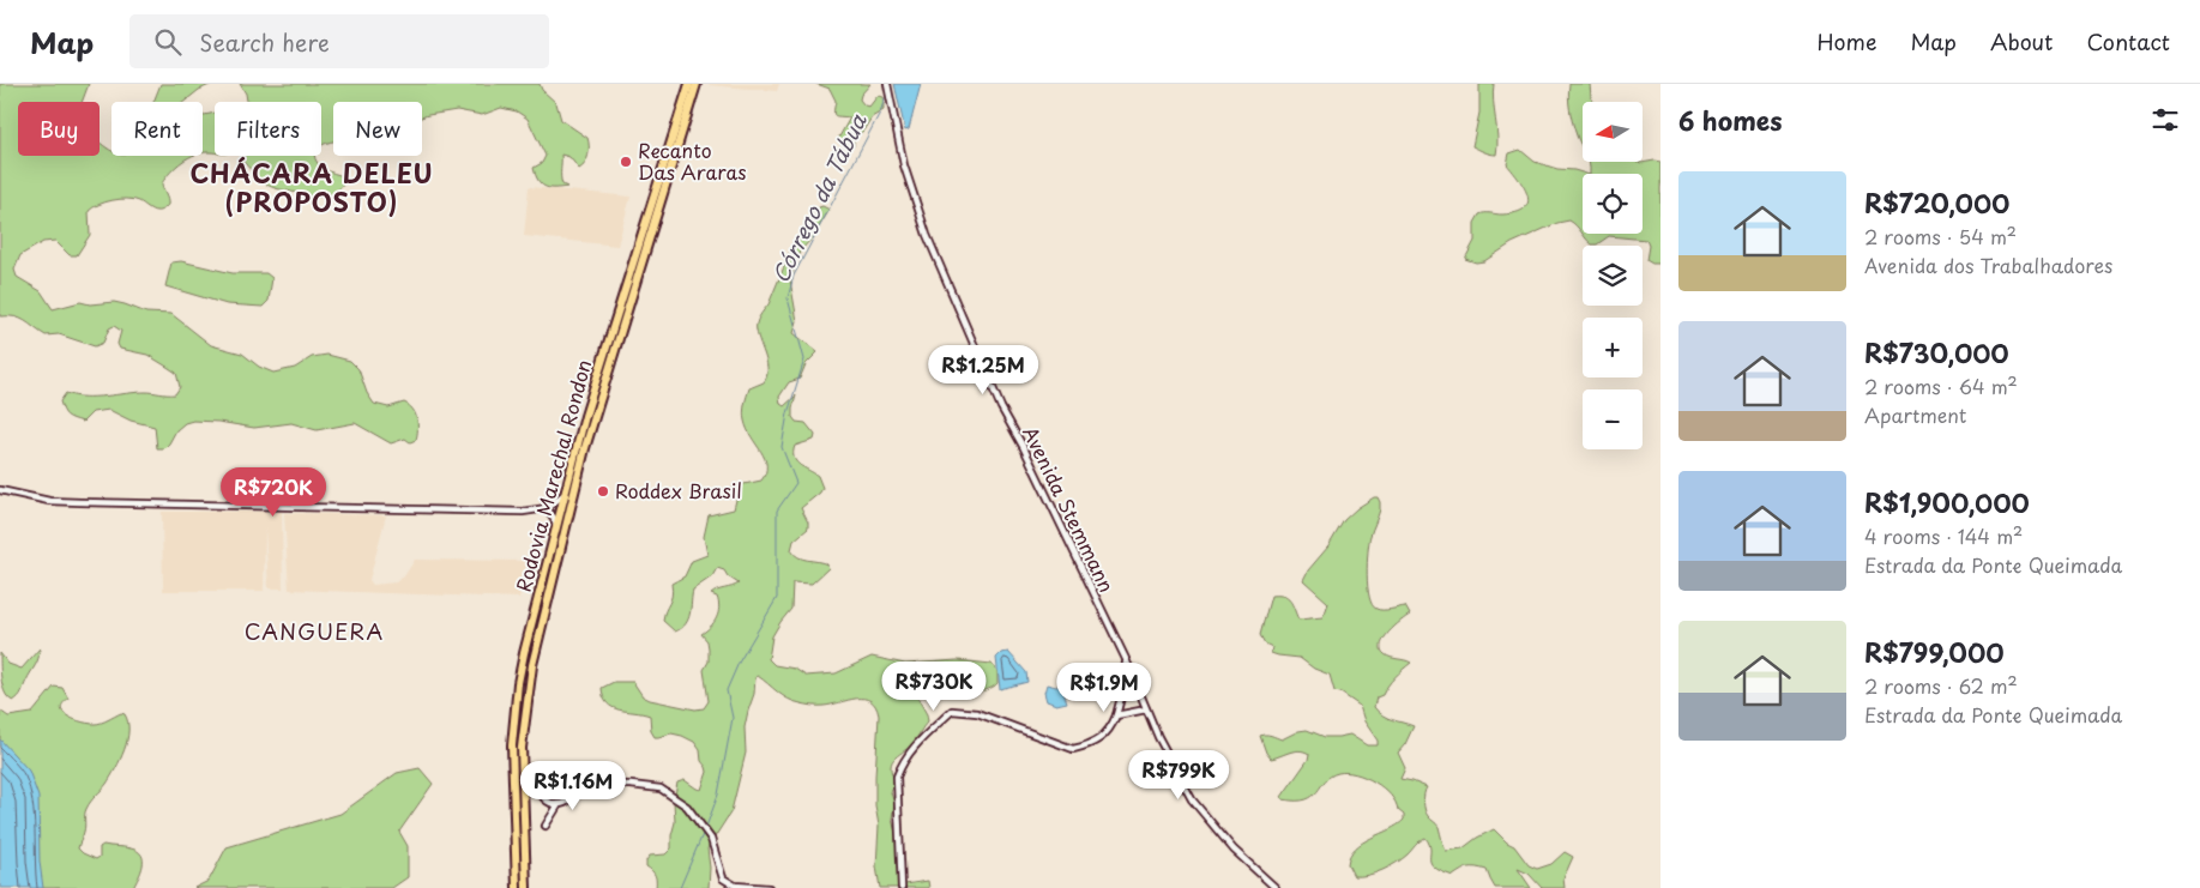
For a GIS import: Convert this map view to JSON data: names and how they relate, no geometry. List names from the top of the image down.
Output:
{
  "streets": {
    "highway": ["Rodovia Marechal Rondon"],
    "street": ["Avenida Stemmann"]
  },
  "districts": ["CHÁCARA DELEU (PROPOSTO)", "CANGUERA"],
  "water": ["Córrego da Tábua"],
  "places": ["Recanto Das Araras", "Roddex Brasil"],
  "north": "left",
  "page": {
    "header": "Map",
    "search": "Search here",
    "nav": [
      "Home",
      "Map",
      "About",
      "Contact"
    ],
    "heading": "6 homes",
    "map_buttons": ["+", "−"],
    "chip": [
      "Buy",
      "Rent",
      "Filters",
      "New"
    ],
    "list": [
      {
        "name": "R$720,000",
        "note": "2 rooms · 54 m² · Avenida dos Trabalhadores"
      },
      {
        "name": "R$730,000",
        "note": "2 rooms · 64 m² · Apartment"
      },
      {
        "name": "R$1,900,000",
        "note": "4 rooms · 144 m² · Estrada da Ponte Queimada"
      },
      {
        "name": "R$799,000",
        "note": "2 rooms · 62 m² · Estrada da Ponte Queimada"
      }
    ],
    "price": [
      "R$1.25M",
      "R$720K",
      "R$730K",
      "R$1.9M",
      "R$799K",
      "R$1.16M"
    ]
  }
}
